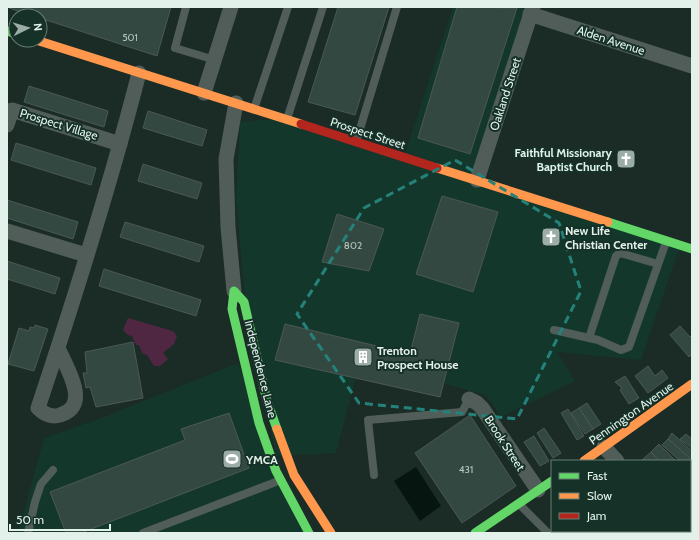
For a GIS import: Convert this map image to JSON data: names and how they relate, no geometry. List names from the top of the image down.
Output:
{
  "streets": {
    "street": [
      "Alden Avenue",
      "Oakland Street",
      "Prospect Village",
      "Prospect Street",
      "Independence Lane",
      "Pennington Avenue",
      "Brook Street"
    ]
  },
  "crossings": [
    ["Alden Avenue", "Oakland Street"],
    ["Oakland Street", "Prospect Street"],
    ["Prospect Street", "Independence Lane"]
  ],
  "places": {
    "church": ["Faithful Missionary Baptist Church", "New Life Christian Center"],
    "building": ["Trenton Prospect House"],
    "sports": ["YMCA"]
  },
  "house_numbers": ["501", "802", "431"],
  "legend": ["Fast", "Slow", "Jam"],
  "scale_bar": "50 m",
  "north": "right"
}
